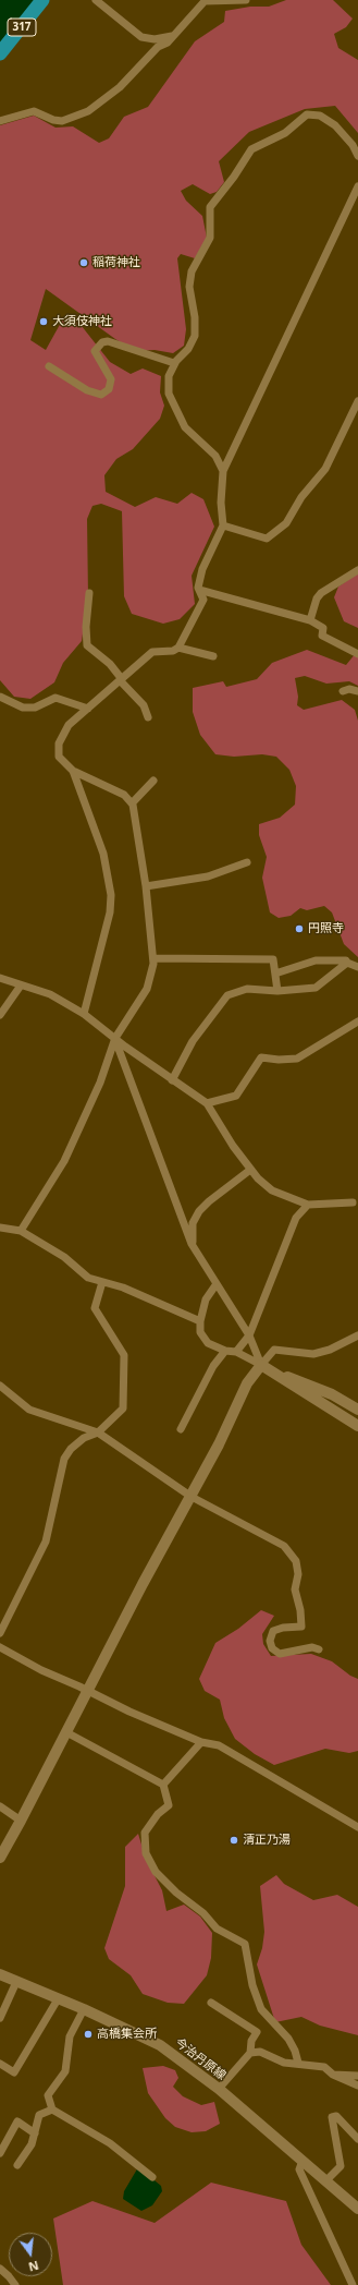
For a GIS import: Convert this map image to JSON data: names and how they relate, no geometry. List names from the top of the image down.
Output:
{
  "streets": {
    "highway": ["317"],
    "street": ["今治丹原線"]
  },
  "places": [
    "稲荷神社",
    "大須伎神社",
    "円照寺",
    "清正乃湯",
    "高橋集会所"
  ],
  "north": "bottom"
}
